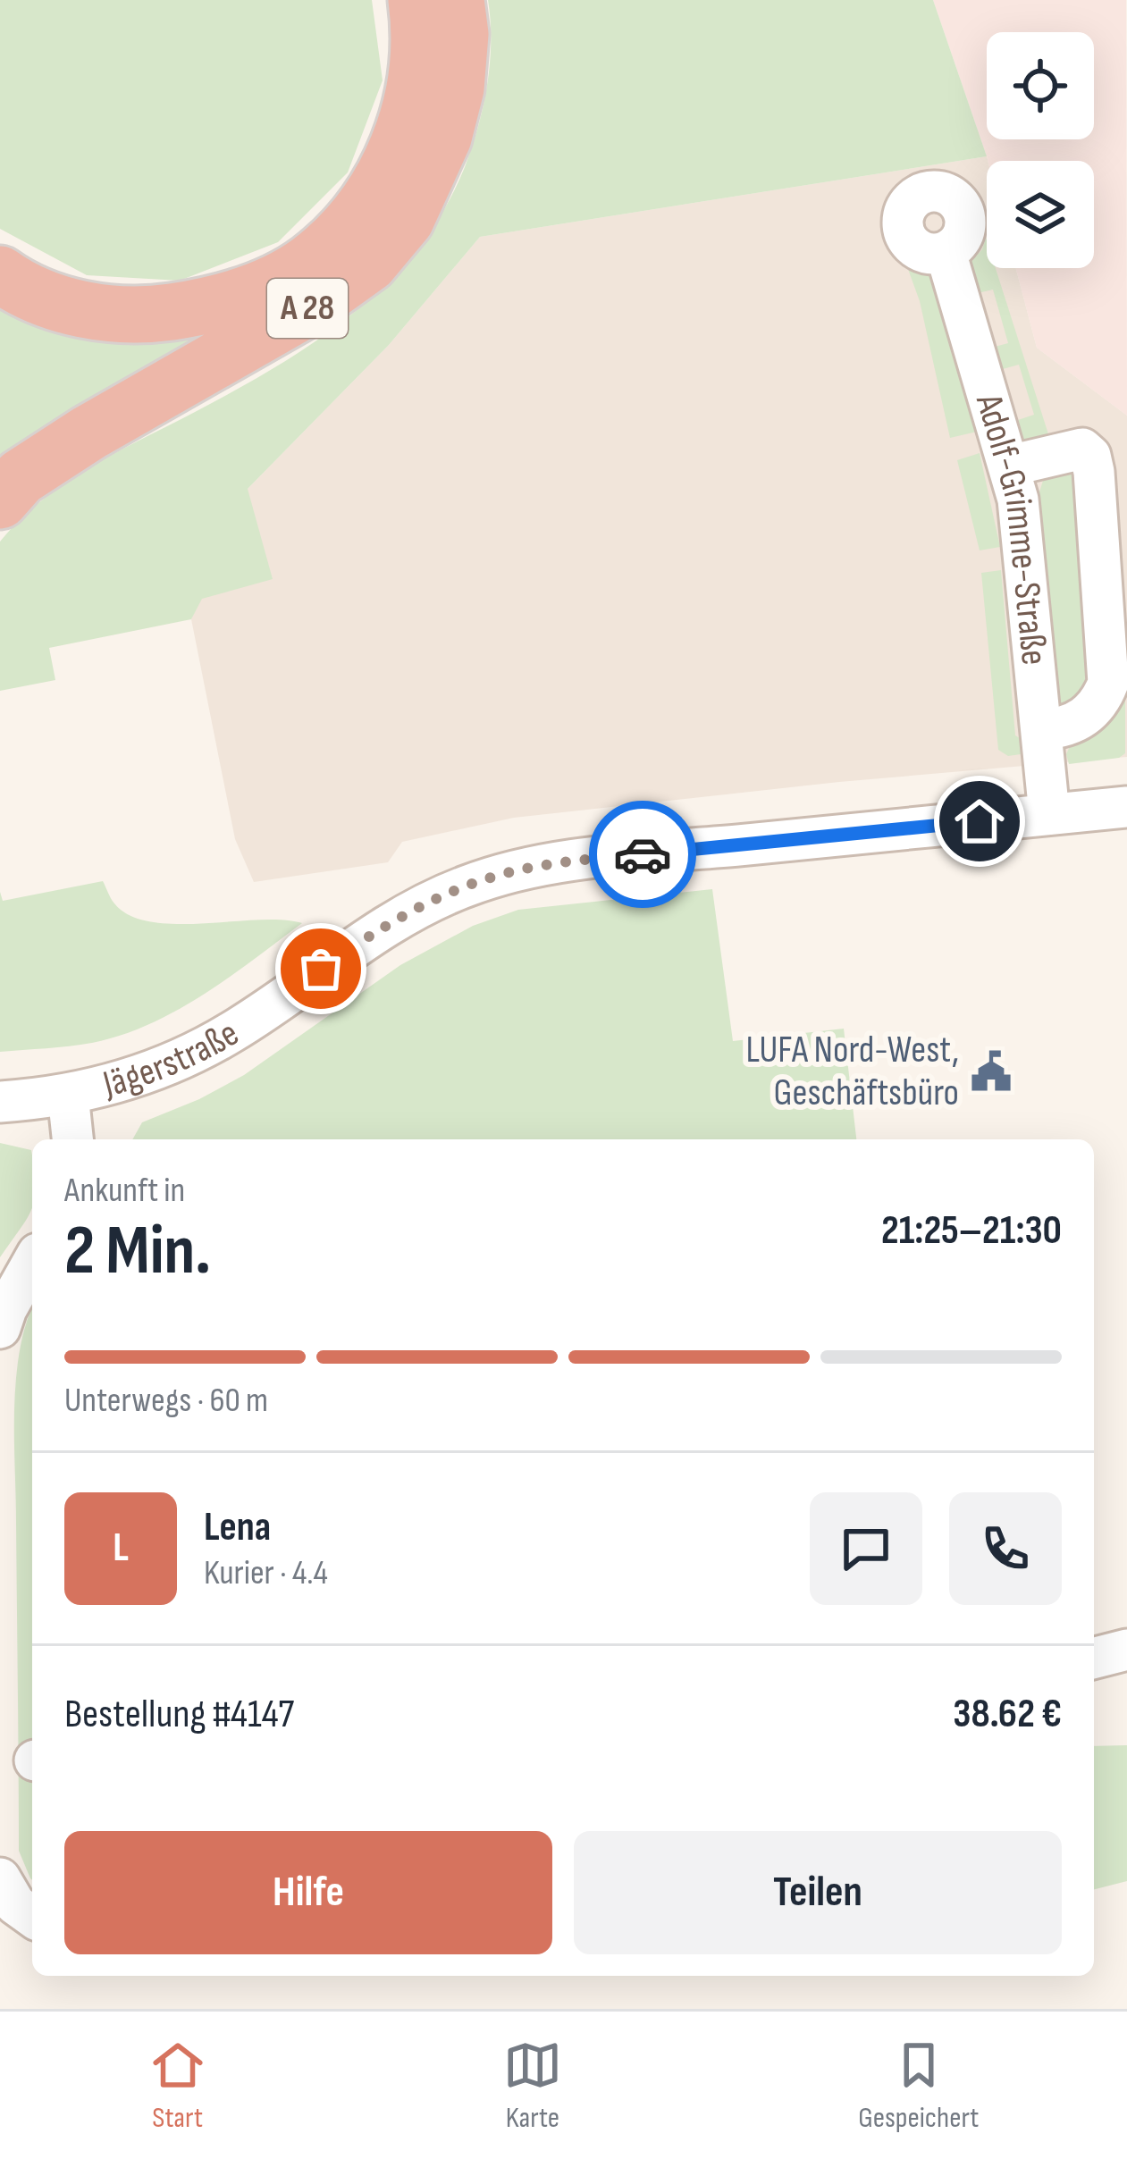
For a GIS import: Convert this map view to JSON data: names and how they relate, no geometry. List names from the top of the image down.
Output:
{
  "streets": {
    "highway": ["A 28"],
    "street": ["Adolf-Grimme-Straße", "Jägerstraße"]
  },
  "crossings": [
    ["Adolf-Grimme-Straße", "Jägerstraße"]
  ],
  "places": {
    "public building": ["LUFA Nord-West, Geschäftsbüro"]
  },
  "page": {
    "heading": ["2 Min.", "Ankunft in", "21:25–21:30"],
    "panel": [
      "Lena",
      "Kurier · 4.4",
      "Bestellung #4147",
      "38.62 €"
    ],
    "bar": "Unterwegs · 60 m",
    "round": "L",
    "buttons": ["Hilfe", "Teilen"],
    "tabs": ["Start", "Karte", "Gespeichert"]
  }
}
